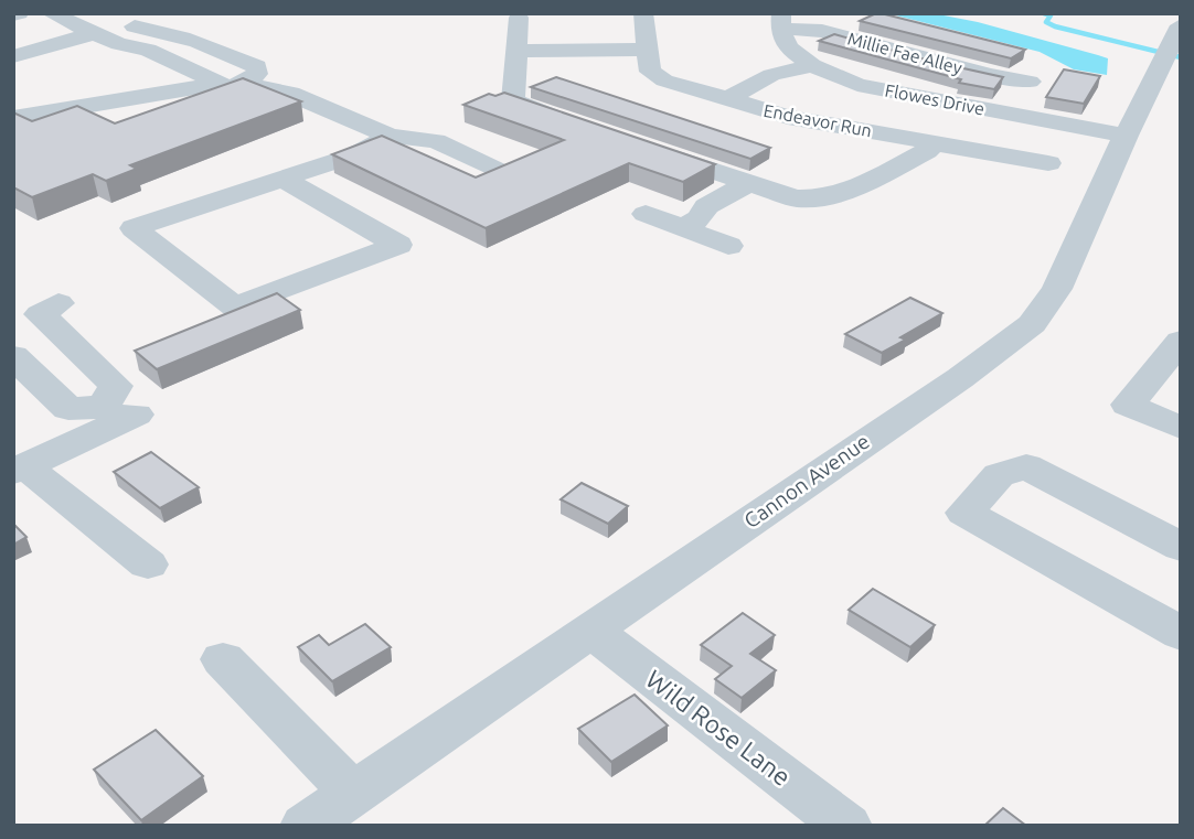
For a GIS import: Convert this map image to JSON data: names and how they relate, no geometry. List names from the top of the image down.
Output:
{
  "streets": {
    "street": [
      "Millie Fae Alley",
      "Flowes Drive",
      "Endeavor Run",
      "Cannon Avenue",
      "Wild Rose Lane"
    ]
  },
  "crossings": [
    ["Millie Fae Alley", "Flowes Drive"],
    ["Flowes Drive", "Cannon Avenue"],
    ["Cannon Avenue", "Wild Rose Lane"]
  ]
}
